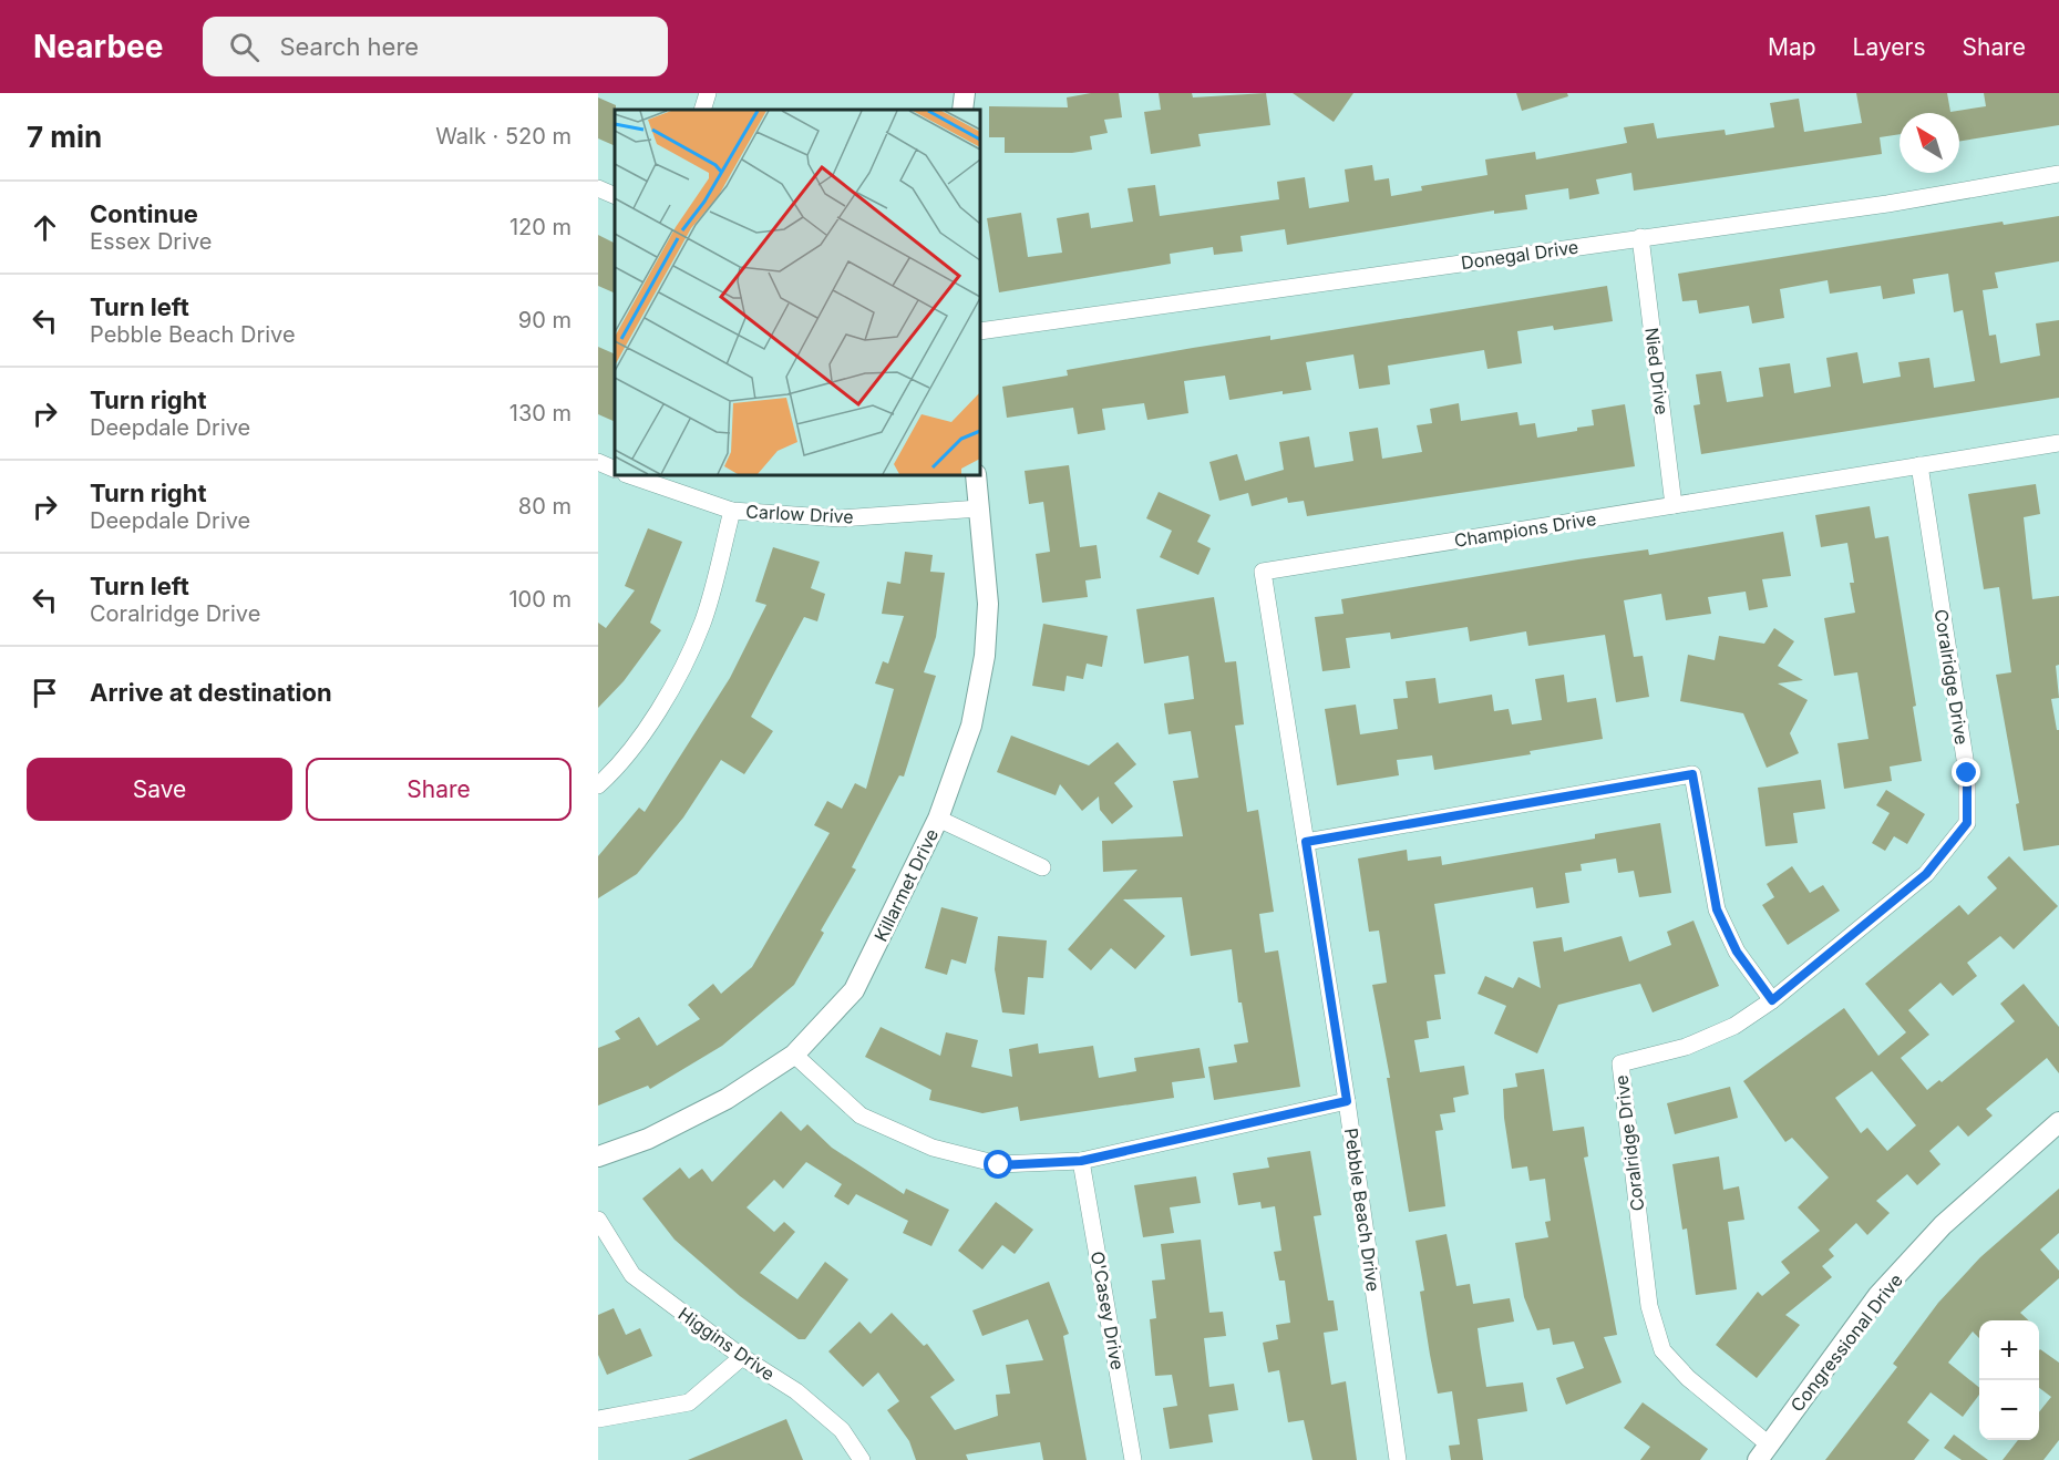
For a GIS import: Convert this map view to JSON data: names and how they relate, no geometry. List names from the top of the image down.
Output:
{
  "streets": {
    "street": [
      "Donegal Drive",
      "Nied Drive",
      "Carlow Drive",
      "Champions Drive",
      "Coralridge Drive",
      "Killarmet Drive",
      "Pebble Beach Drive",
      "O'Casey Drive",
      "Congressional Drive",
      "Higgins Drive"
    ]
  },
  "crossings": [
    ["Donegal Drive", "Nied Drive"],
    ["Nied Drive", "Champions Drive"],
    ["Carlow Drive", "Killarmet Drive"],
    ["Champions Drive", "Coralridge Drive"],
    ["Champions Drive", "Pebble Beach Drive"],
    ["Coralridge Drive", "Congressional Drive"]
  ],
  "north": "top left",
  "page": {
    "header": "Nearbee",
    "search": "Search here",
    "nav": ["Map", "Layers", "Share"],
    "heading": ["7 min", "Walk · 520 m"],
    "list": [
      ["Continue", "Essex Drive", "120 m"],
      ["Turn left", "Pebble Beach Drive", "90 m"],
      ["Turn right", "Deepdale Drive", "130 m"],
      ["Turn right", "Deepdale Drive", "80 m"],
      ["Turn left", "Coralridge Drive", "100 m"],
      "Arrive at destination"
    ],
    "buttons": ["Save", "Share"],
    "map_buttons": ["+", "−"]
  }
}
